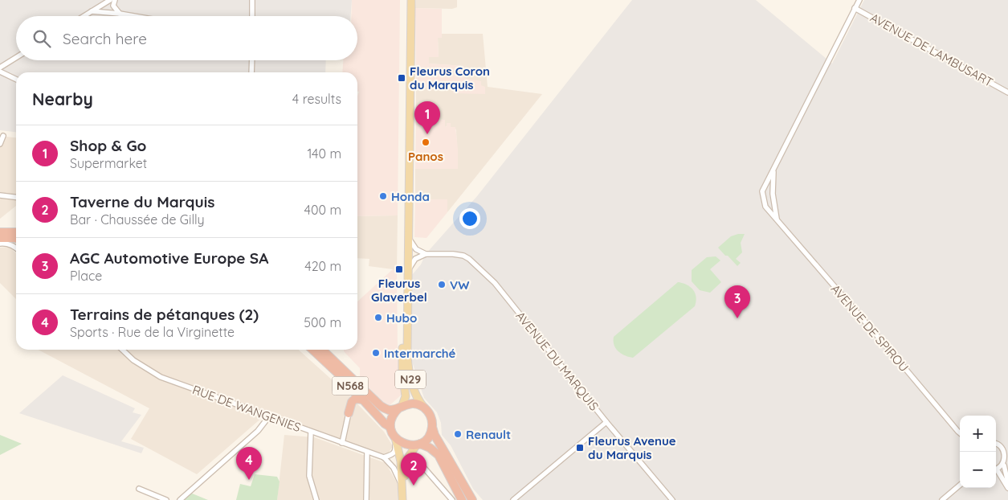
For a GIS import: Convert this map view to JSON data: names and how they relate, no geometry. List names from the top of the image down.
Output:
{
  "streets": {
    "highway": ["N568"],
    "main road": ["N29"],
    "street": [
      "AVENUE DE LAMBUSART",
      "AVENUE DE SPIROU",
      "AVENUE DU MARQUIS",
      "RUE DE WANGENIES"
    ]
  },
  "crossings": [
    ["AVENUE DE LAMBUSART", "AVENUE DE SPIROU"],
    ["N29", "N568"]
  ],
  "places": {
    "transit": ["Fleurus Coron du Marquis", "Fleurus Glaverbel", "Fleurus Avenue du Marquis"],
    "other": [
      "Panos",
      "Honda",
      "VW",
      "Hubo",
      "Intermarché",
      "Renault"
    ]
  },
  "page": {
    "search": "Search here",
    "heading": ["Nearby", "4 results"],
    "pins": [
      "1",
      "3",
      "4",
      "2"
    ],
    "list": [
      {
        "mark": "1",
        "name": "Shop & Go",
        "note": "Supermarket",
        "value": "140 m"
      },
      {
        "mark": "2",
        "name": "Taverne du Marquis",
        "note": "Bar · Chaussée de Gilly",
        "value": "400 m"
      },
      {
        "mark": "3",
        "name": "AGC Automotive Europe SA",
        "note": "Place",
        "value": "420 m"
      },
      {
        "mark": "4",
        "name": "Terrains de pétanques (2)",
        "note": "Sports · Rue de la Virginette",
        "value": "500 m"
      }
    ],
    "map_buttons": ["+", "−"]
  }
}
